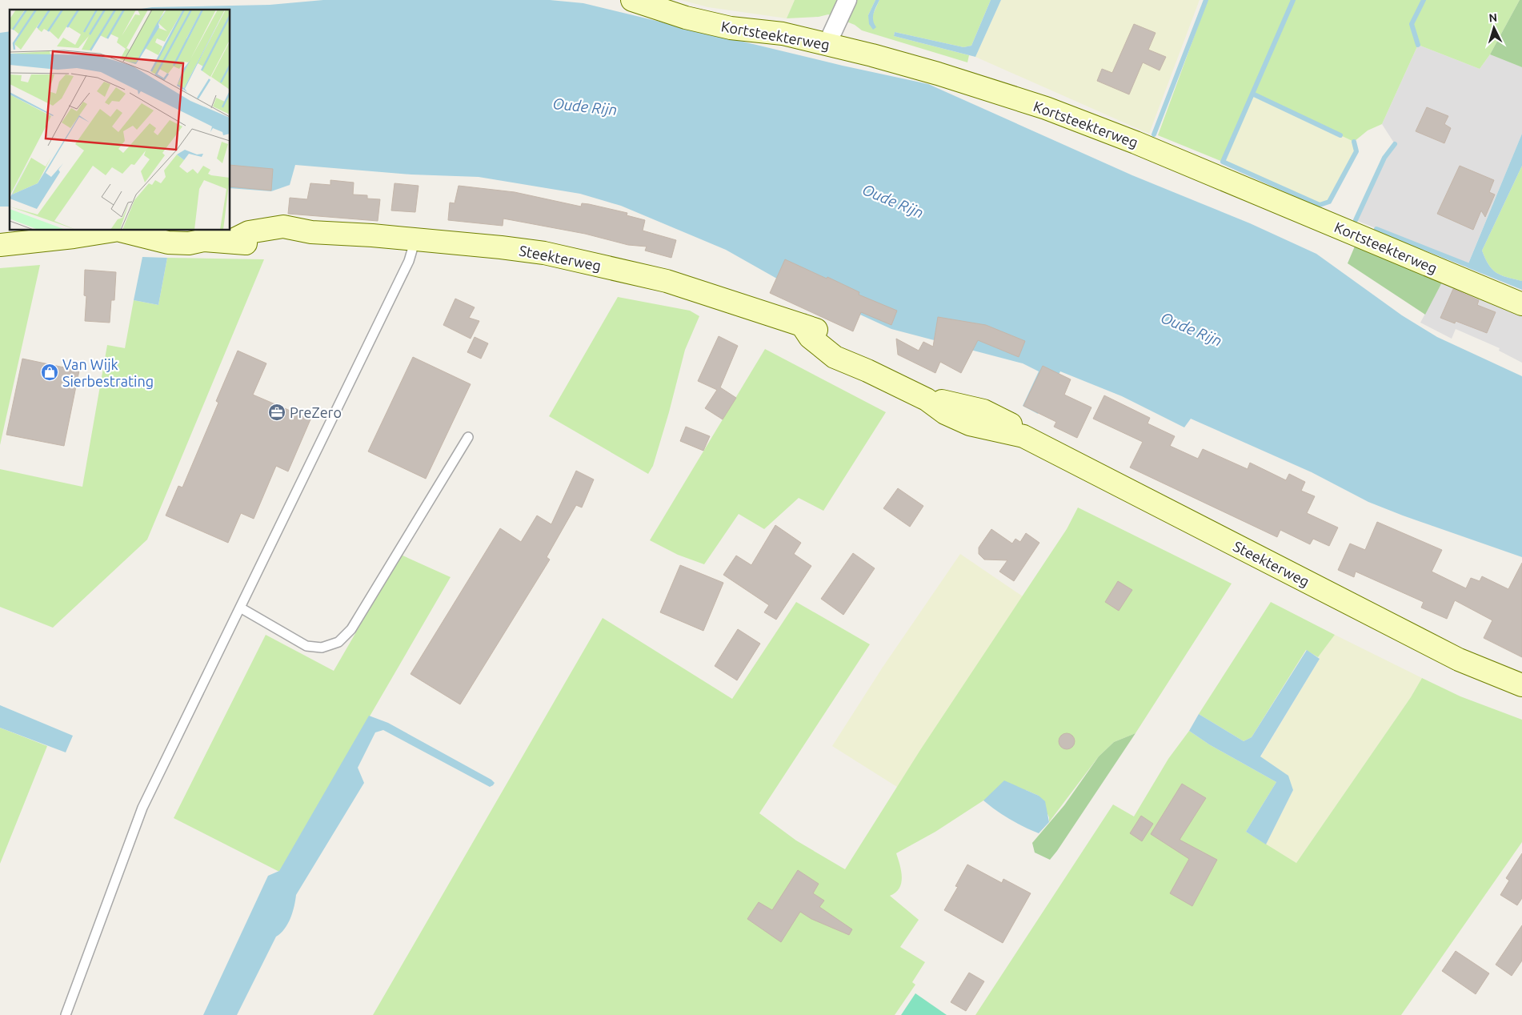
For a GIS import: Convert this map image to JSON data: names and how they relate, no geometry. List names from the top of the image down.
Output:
{
  "streets": {
    "main road": ["Kortsteekterweg", "Steekterweg"]
  },
  "water": ["Oude Rijn"],
  "places": {
    "shop": ["Van Wijk Sierbestrating"],
    "office": ["PreZero"]
  },
  "north": "top"
}
